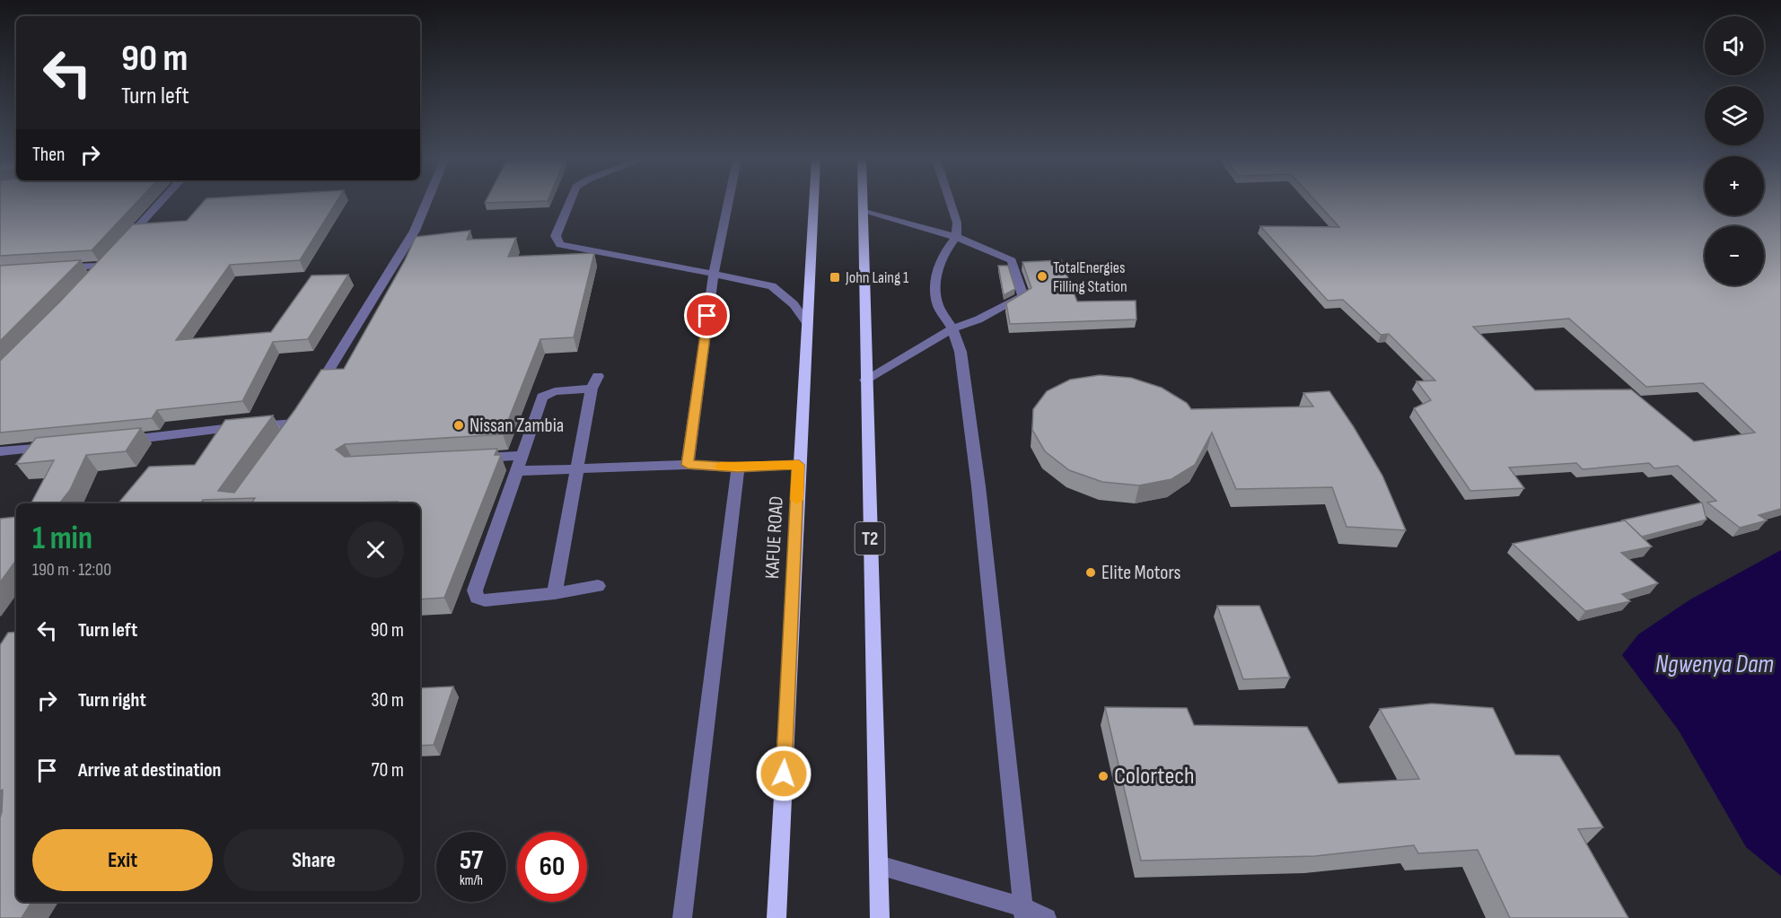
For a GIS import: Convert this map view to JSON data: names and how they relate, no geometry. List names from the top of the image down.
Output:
{
  "streets": {
    "main road": ["KAFUE ROAD", "T2"]
  },
  "water": ["Ngwenya Dam"],
  "places": {
    "other": [
      "TotalEnergies Filling Station",
      "Nissan Zambia",
      "Elite Motors",
      "Colortech"
    ],
    "transit": ["John Laing 1"]
  },
  "page": {
    "map_buttons": ["+", "−"],
    "turn": ["90 m", "Turn left"],
    "then": "Then",
    "heading": ["1 min", "190 m · 12:00"],
    "list": [
      {
        "name": "Turn left",
        "value": "90 m"
      },
      {
        "name": "Turn right",
        "value": "30 m"
      },
      {
        "name": "Arrive at destination",
        "value": "70 m"
      }
    ],
    "buttons": ["Exit", "Share"],
    "speed": "57 km/h",
    "limit": "60"
  }
}
